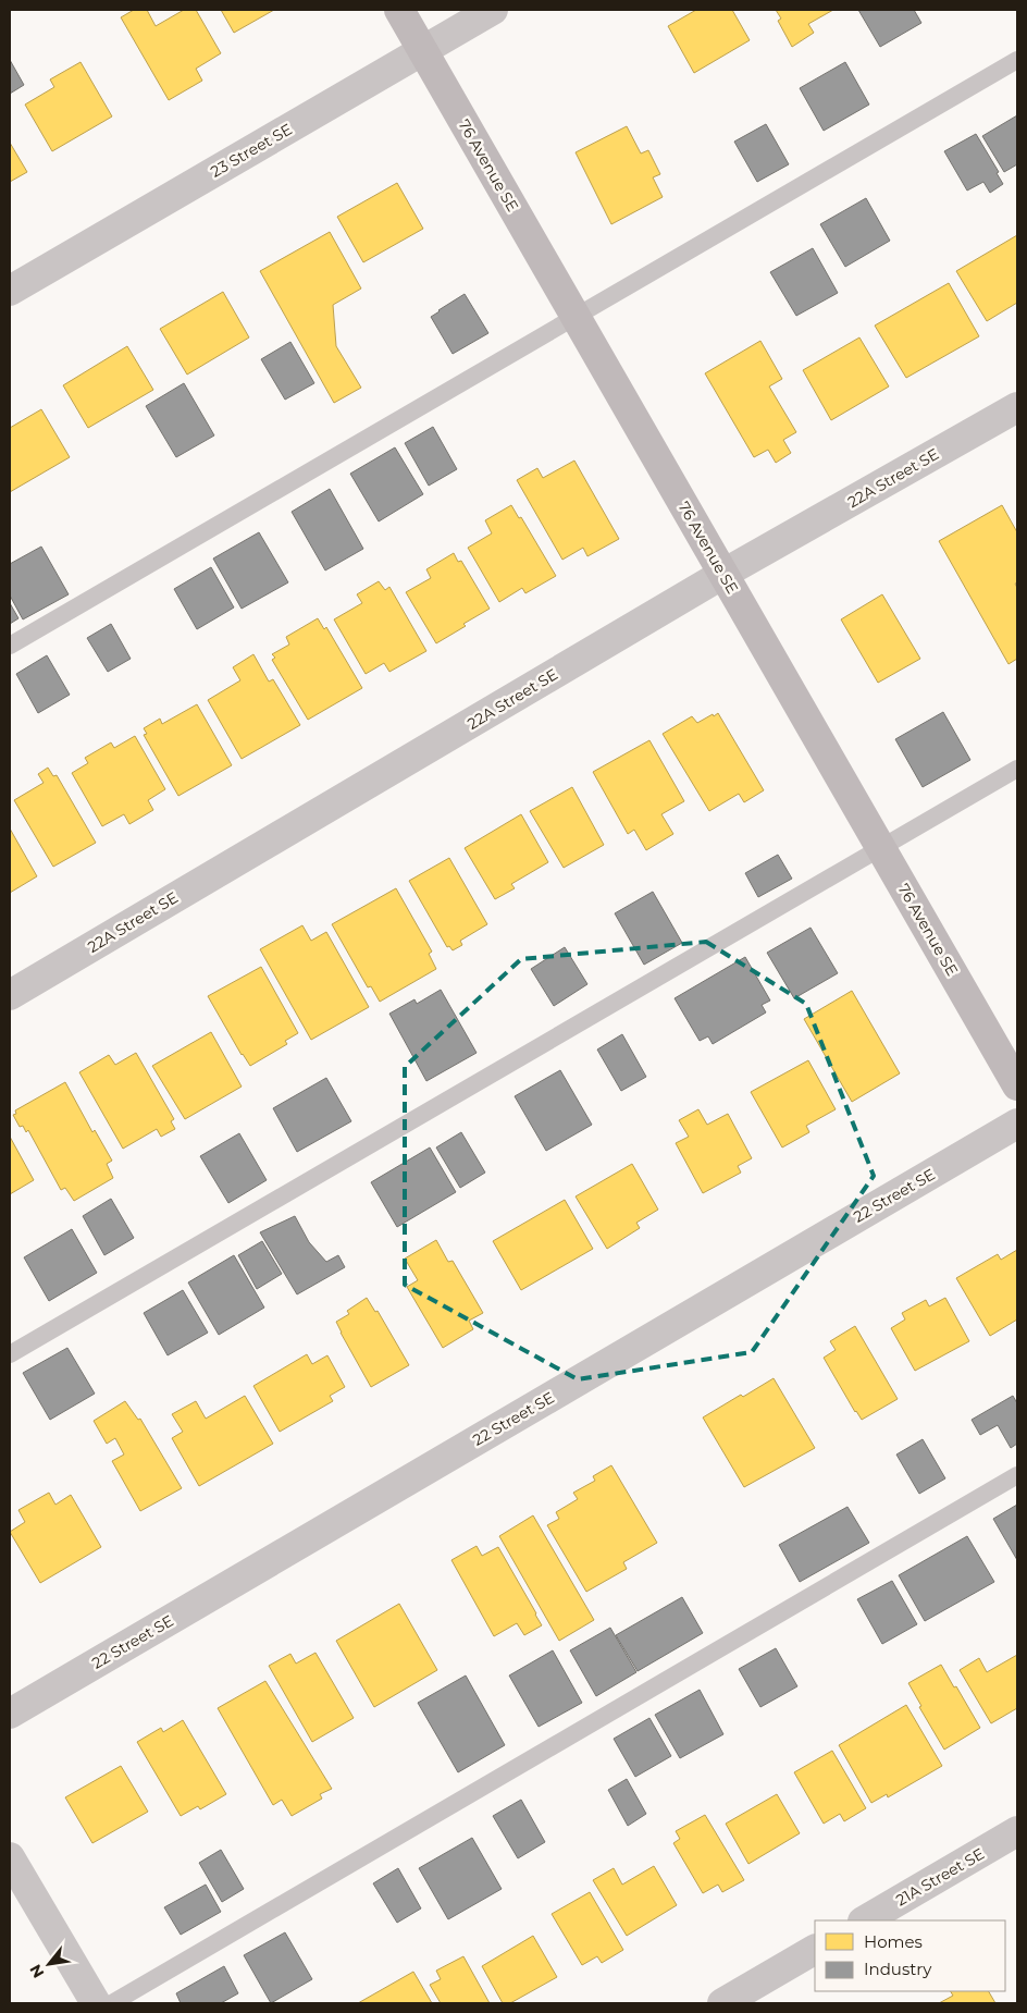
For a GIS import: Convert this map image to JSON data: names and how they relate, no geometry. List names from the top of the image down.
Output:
{
  "streets": {
    "street": [
      "23 Street SE",
      "76 Avenue SE",
      "22A Street SE",
      "22 Street SE",
      "21A Street SE"
    ]
  },
  "crossings": [
    ["23 Street SE", "76 Avenue SE"],
    ["76 Avenue SE", "22A Street SE"]
  ],
  "legend": ["Homes", "Industry"],
  "north": "bottom left"
}
